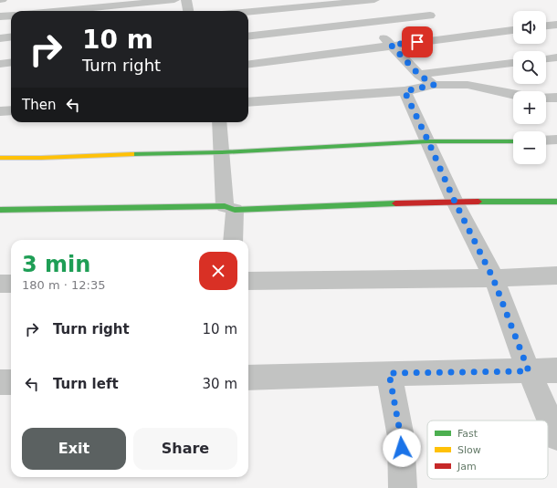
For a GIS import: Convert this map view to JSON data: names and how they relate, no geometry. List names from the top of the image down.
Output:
{
  "legend": ["Fast", "Slow", "Jam"],
  "page": {
    "map_buttons": ["+", "−"],
    "turn": ["10 m", "Turn right"],
    "then": "Then",
    "heading": ["3 min", "180 m · 12:35"],
    "list": [
      {
        "name": "Turn right",
        "value": "10 m"
      },
      {
        "name": "Turn left",
        "value": "30 m"
      }
    ],
    "buttons": ["Exit", "Share"]
  }
}
